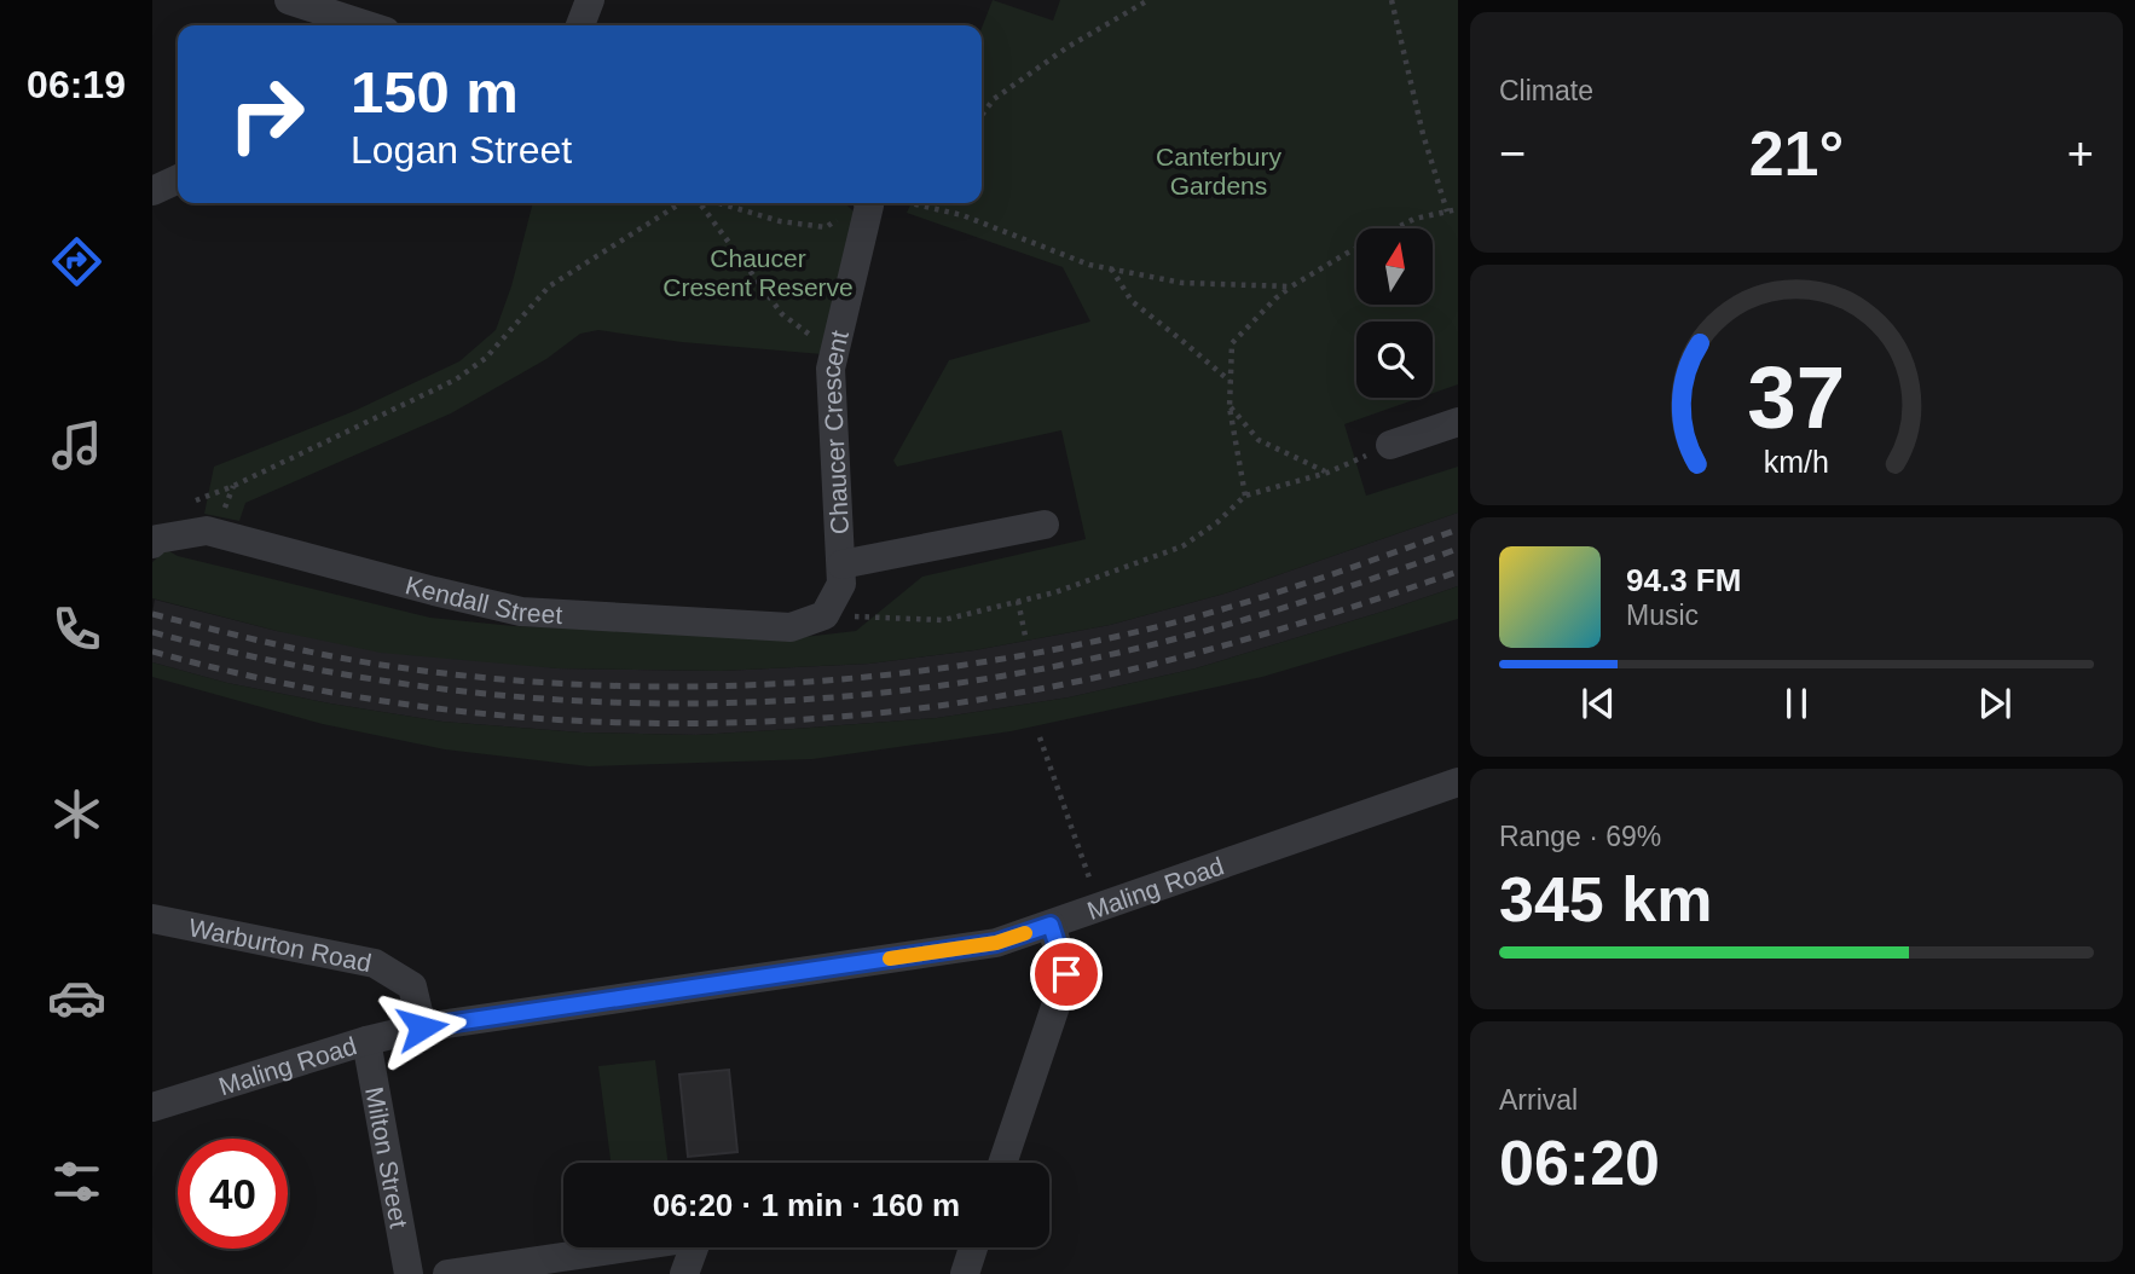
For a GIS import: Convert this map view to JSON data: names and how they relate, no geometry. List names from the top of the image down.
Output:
{
  "streets": {
    "street": [
      "Chaucer Crescent",
      "Kendall Street",
      "Maling Road",
      "Warburton Road",
      "Milton Street"
    ]
  },
  "crossings": [
    ["Chaucer Crescent", "Kendall Street"],
    ["Maling Road", "Warburton Road"],
    ["Maling Road", "Milton Street"]
  ],
  "parks": ["Canterbury Gardens", "Chaucer Cresent Reserve"],
  "north": "top",
  "page": {
    "tabs": "06:19",
    "tile": [
      "Climate",
      ["Range · 69%", "345 km"],
      ["Arrival", "06:20"]
    ],
    "turn": ["150 m", "Logan Street"],
    "heat": ["−", "21°", "+"],
    "song": ["94.3 FM", "Music"],
    "limit": "40",
    "trip": "06:20 · 1 min · 160 m",
    "gauge": ["37", "km/h"]
  }
}
